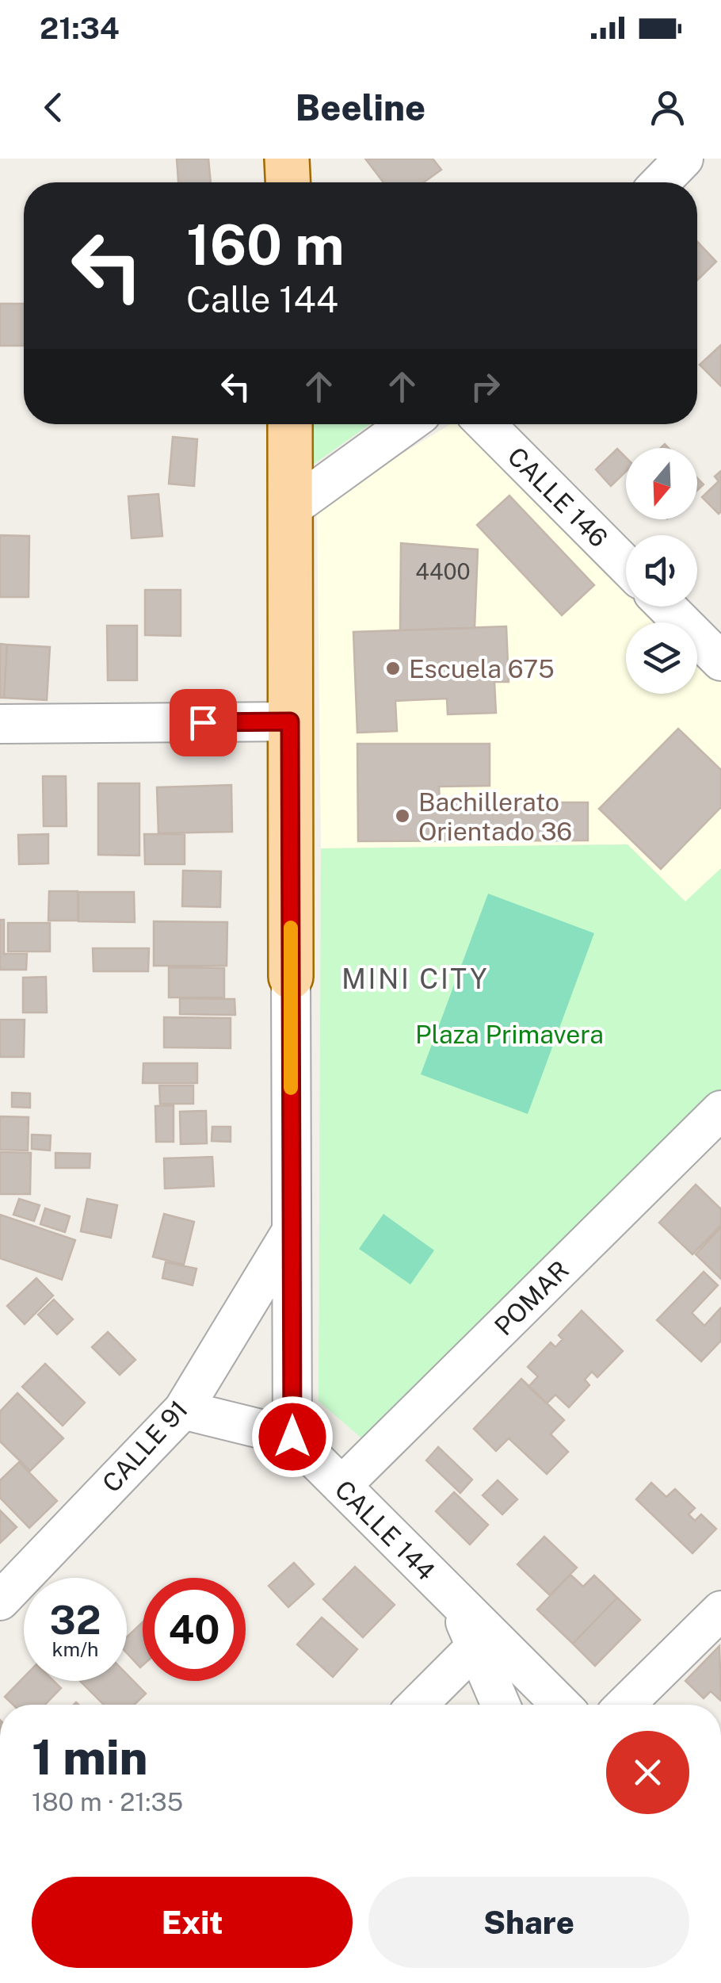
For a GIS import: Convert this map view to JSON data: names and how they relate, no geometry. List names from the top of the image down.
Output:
{
  "streets": {
    "street": [
      "CALLE 146",
      "POMAR",
      "CALLE 91",
      "CALLE 144"
    ]
  },
  "crossings": [
    ["POMAR", "CALLE 144"]
  ],
  "districts": ["MINI CITY"],
  "parks": ["Plaza Primavera"],
  "places": ["Escuela 675", "Bachillerato Orientado 36"],
  "house_numbers": ["4400"],
  "north": "bottom",
  "page": {
    "status": "21:34",
    "header": "Beeline",
    "turn": ["160 m", "Calle 144"],
    "speed": "32 km/h",
    "limit": "40",
    "heading": ["1 min", "180 m · 21:35"],
    "buttons": ["Exit", "Share"]
  }
}
